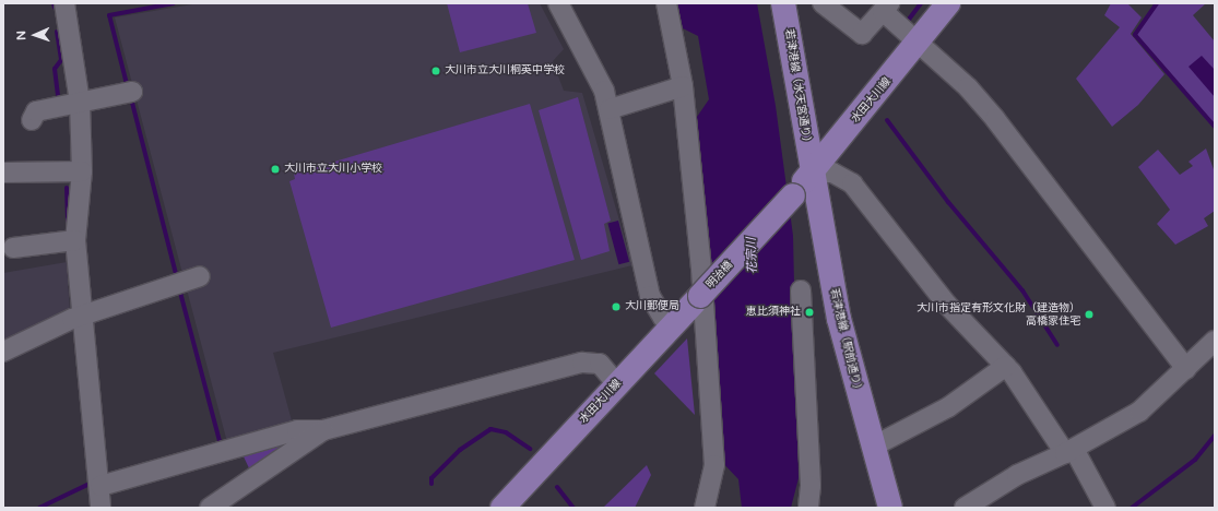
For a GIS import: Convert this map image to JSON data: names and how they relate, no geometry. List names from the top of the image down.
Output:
{
  "streets": {
    "main road": [
      "若津港線（水天宮通り）",
      "水田大川線",
      "明治橋",
      "若津港線（駅前通り）"
    ]
  },
  "crossings": [
    ["若津港線（水天宮通り）", "水田大川線"],
    ["若津港線（水天宮通り）", "若津港線（駅前通り）"],
    ["水田大川線", "明治橋"],
    ["水田大川線", "若津港線（駅前通り）"]
  ],
  "water": ["花宗川"],
  "places": [
    "大川市立大川桐英中学校",
    "大川市立大川小学校",
    "大川郵便局",
    "恵比須神社",
    "大川市指定有形文化財（建造物） 高橋家住宅"
  ],
  "north": "left"
}
